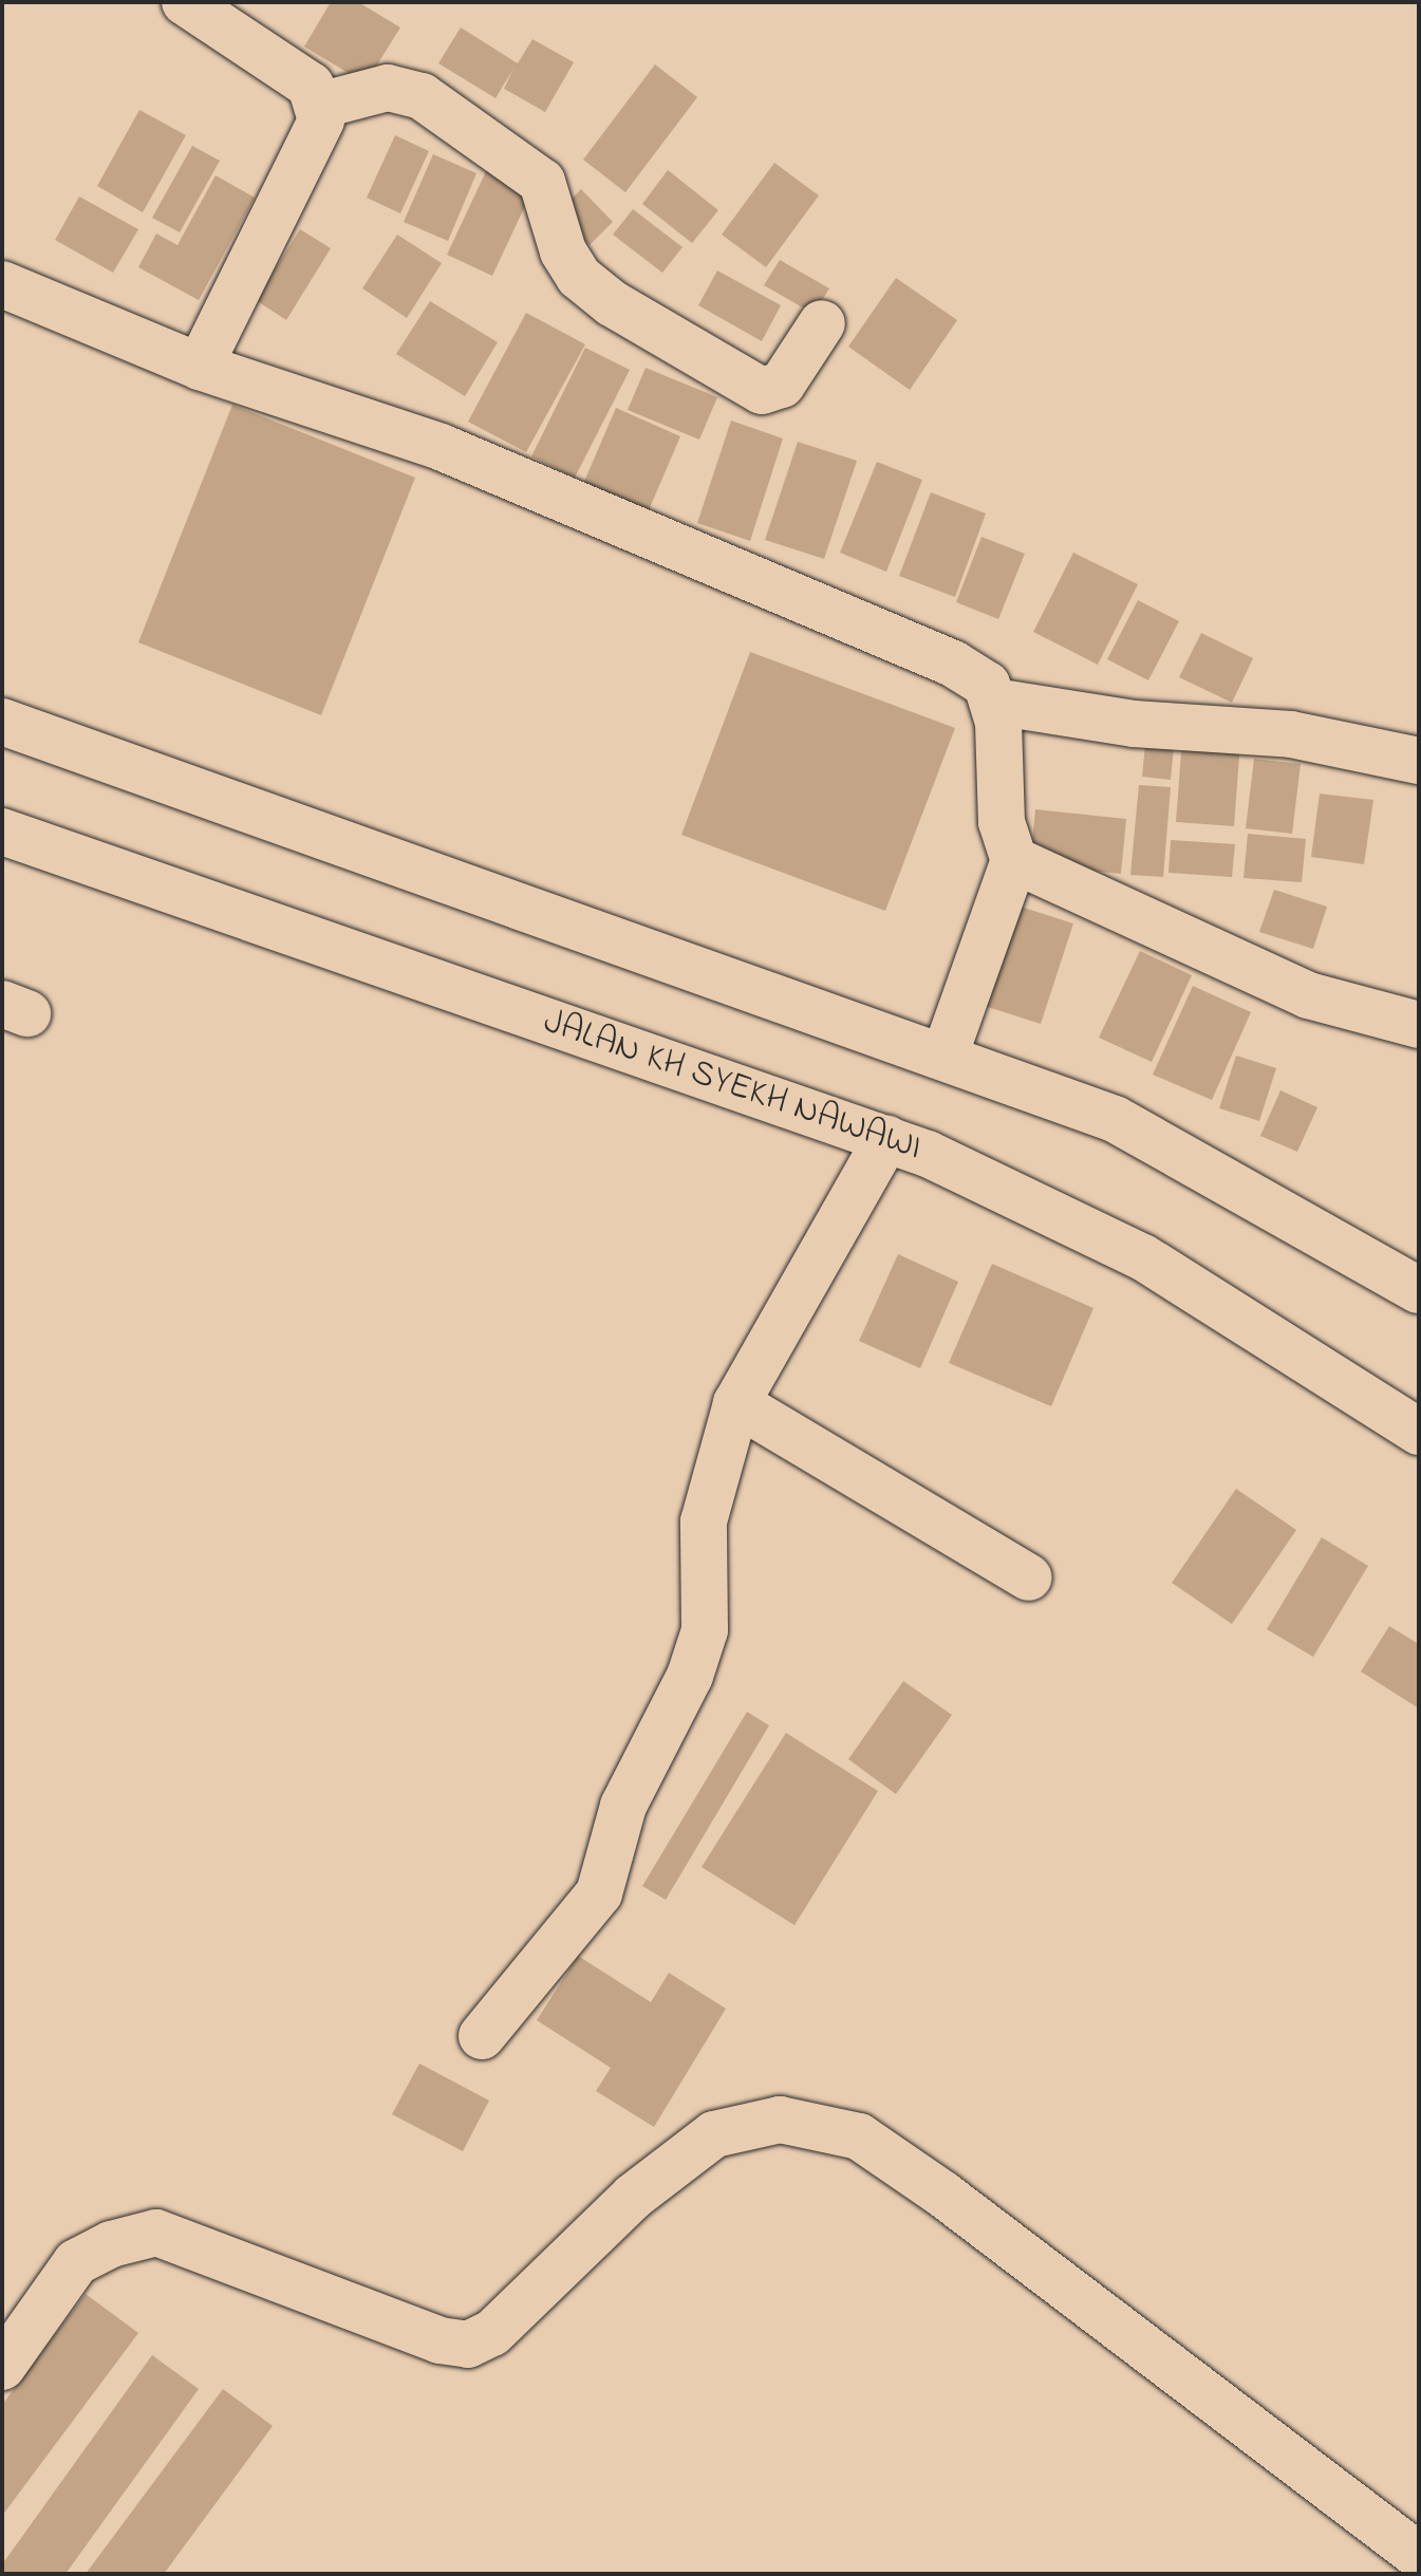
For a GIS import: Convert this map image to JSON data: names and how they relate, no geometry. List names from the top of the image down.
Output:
{
  "streets": {
    "street": ["JALAN KH SYEKH NAWAWI"]
  }
}
